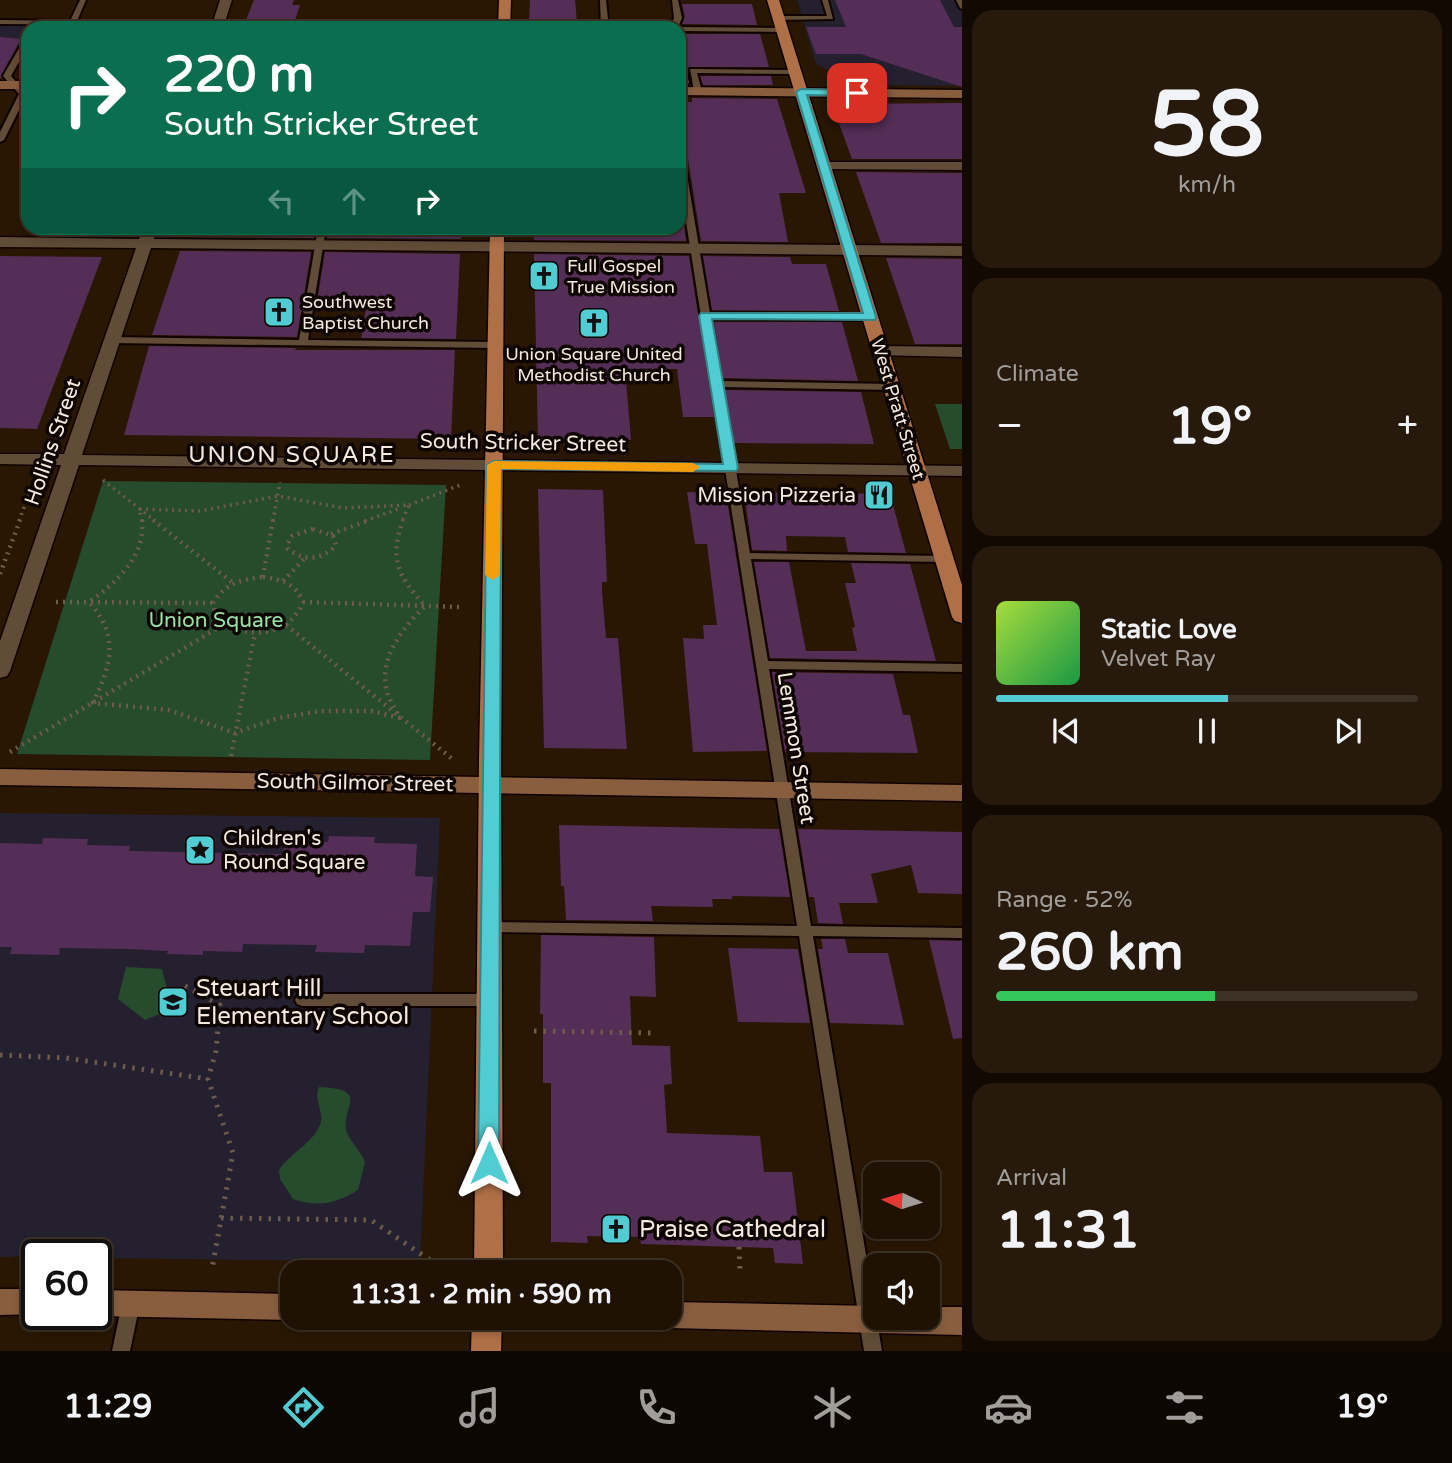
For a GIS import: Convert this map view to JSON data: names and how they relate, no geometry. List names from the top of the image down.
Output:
{
  "streets": {
    "main road": ["West Pratt Street"],
    "street": ["Hollins Street", "South Stricker Street", "South Gilmor Street"],
    "lane": ["Lemmon Street"]
  },
  "crossings": [
    ["West Pratt Street", "South Stricker Street"],
    ["Hollins Street", "South Stricker Street"],
    ["South Stricker Street", "Lemmon Street"],
    ["Lemmon Street", "South Gilmor Street"]
  ],
  "districts": ["UNION SQUARE"],
  "parks": ["Union Square"],
  "places": {
    "church": [
      "Full Gospel True Mission",
      "Southwest Baptist Church",
      "Union Square United Methodist Church",
      "Praise Cathedral"
    ],
    "restaurant": ["Mission Pizzeria"],
    "place": ["Children's Round Square"],
    "school or university": ["Steuart Hill Elementary School"]
  },
  "north": "left",
  "page": {
    "tile": [
      ["58", "km/h"],
      "Climate",
      ["Range · 52%", "260 km"],
      ["Arrival", "11:31"]
    ],
    "turn": ["220 m", "South Stricker Street"],
    "heat": ["−", "19°", "+"],
    "song": ["Static Love", "Velvet Ray"],
    "limit": "60",
    "trip": "11:31 · 2 min · 590 m",
    "tabs": ["11:29", "19°"]
  }
}
